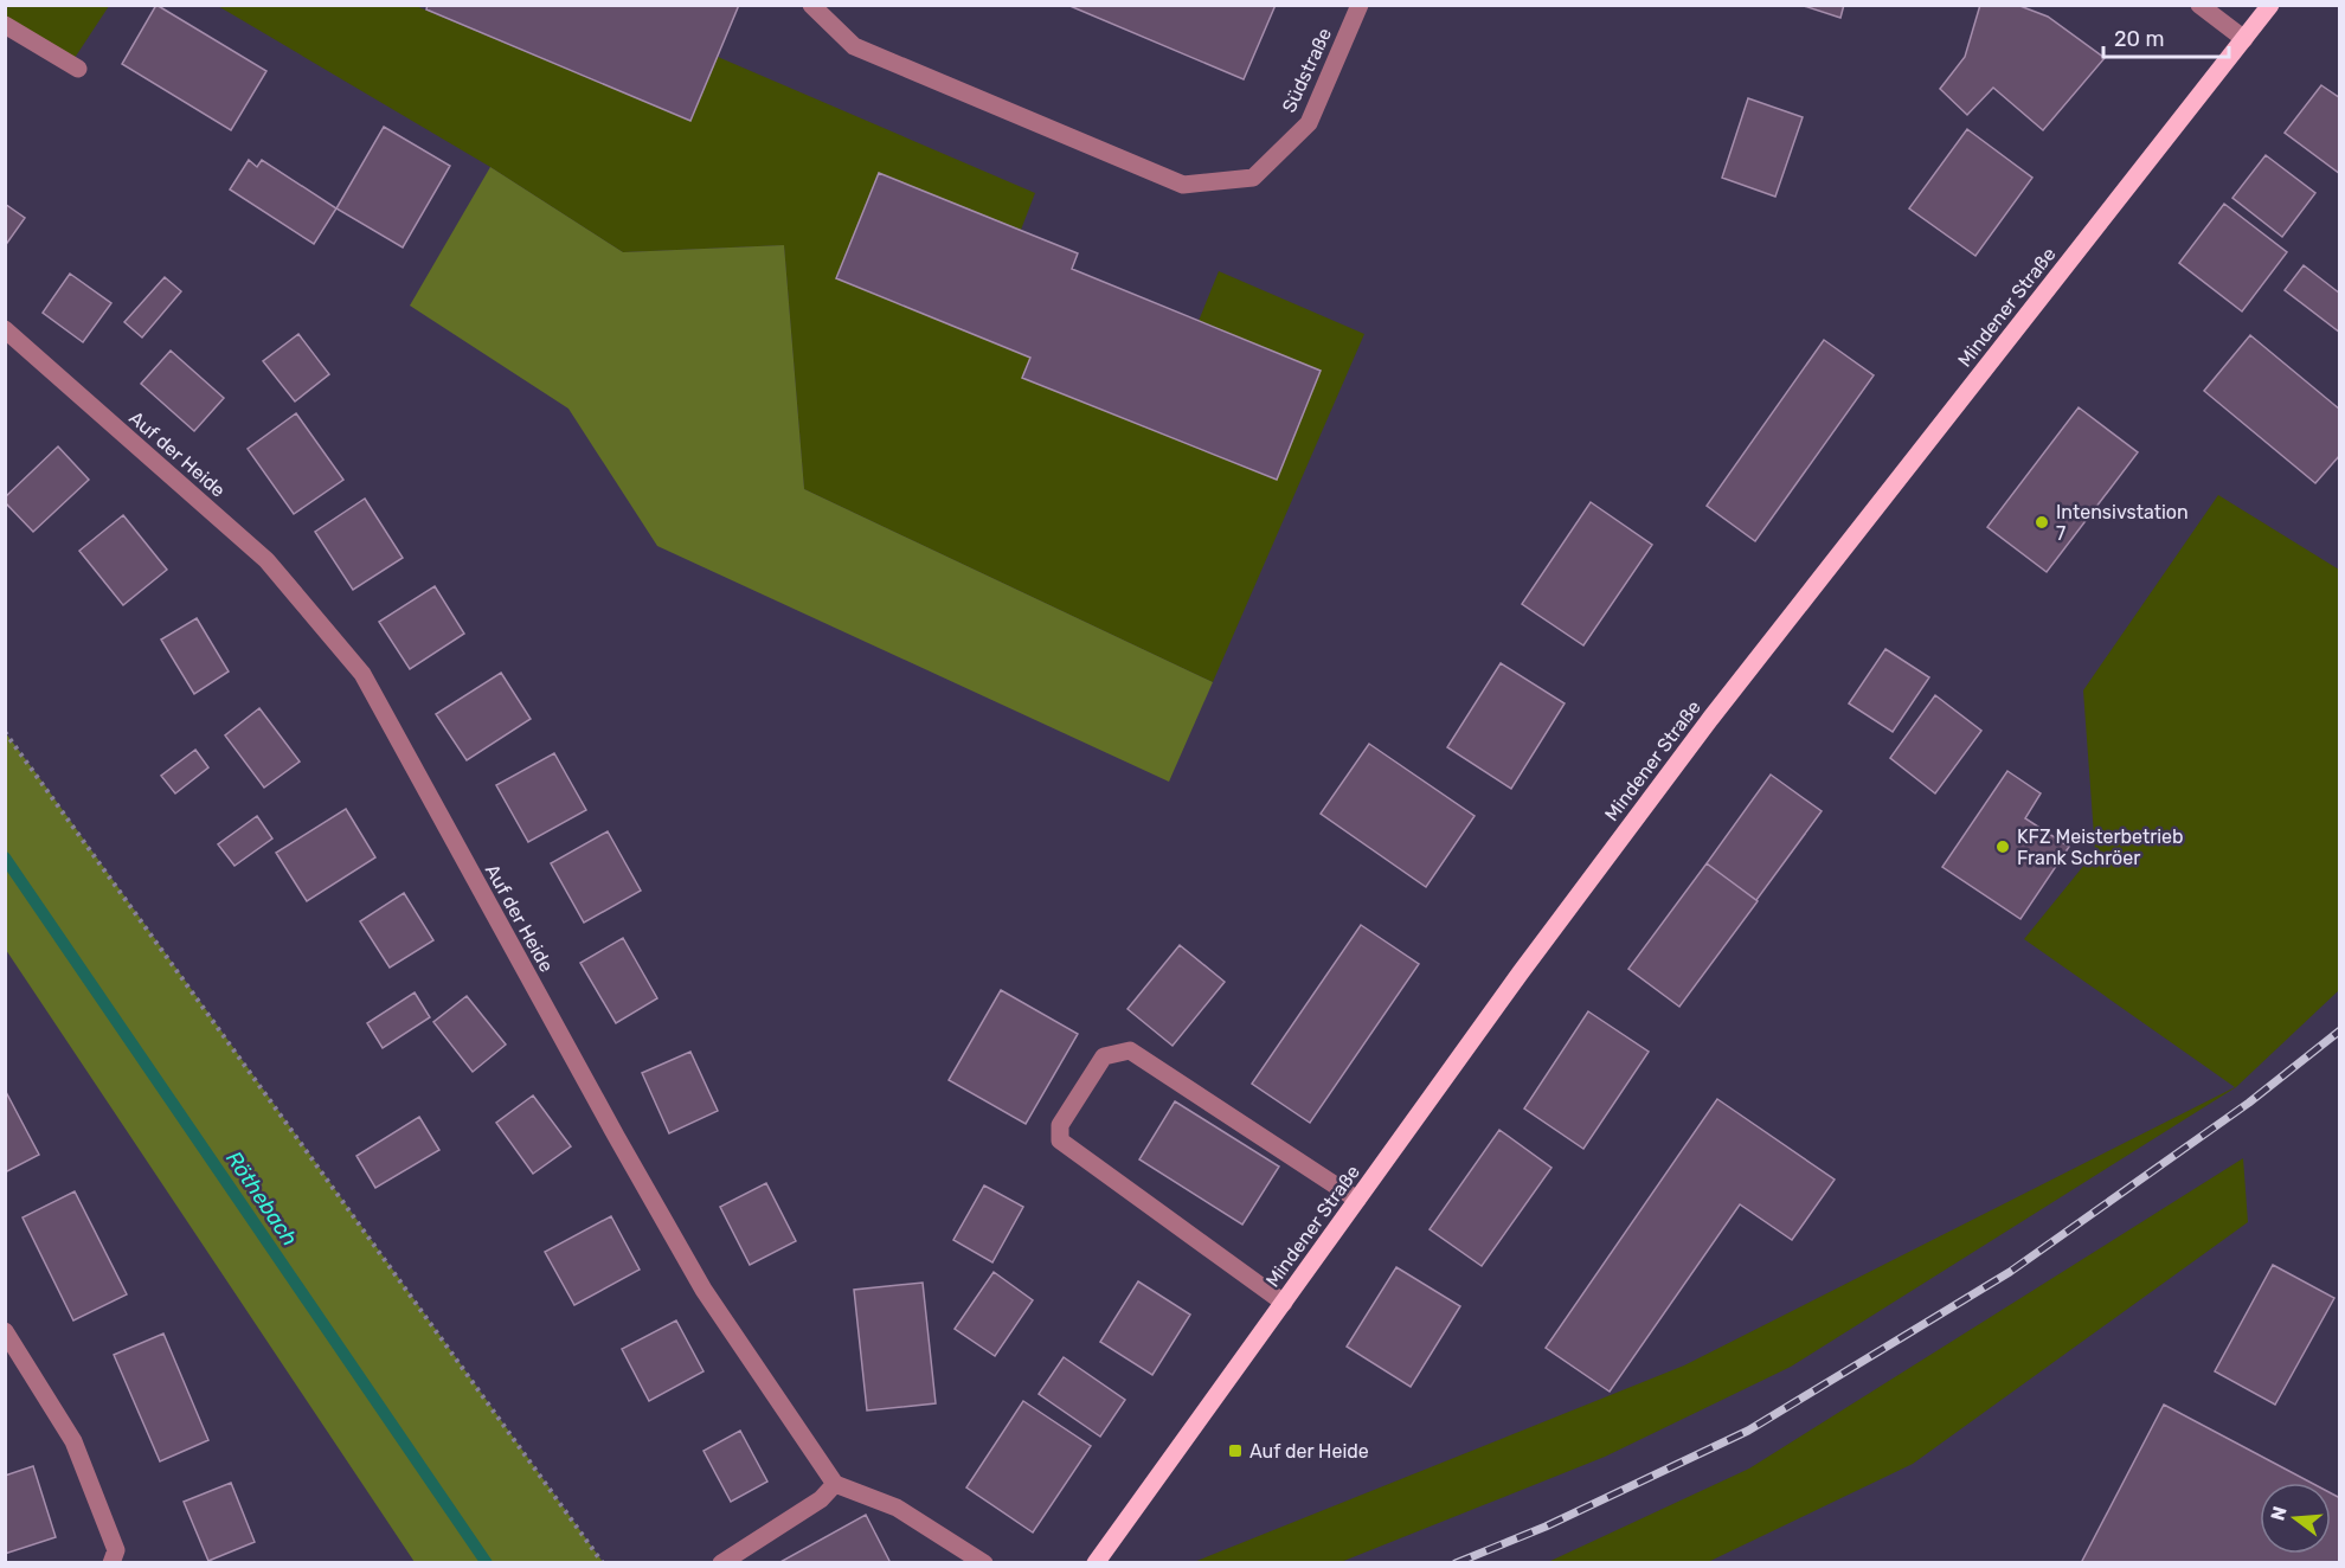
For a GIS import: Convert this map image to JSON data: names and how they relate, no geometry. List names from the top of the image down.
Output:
{
  "streets": {
    "main road": ["Mindener Straße"],
    "street": ["Südstraße", "Auf der Heide"]
  },
  "water": ["Röthebach"],
  "places": {
    "other": ["Intensivstation 7", "KFZ Meisterbetrieb Frank Schröer"],
    "transit": ["Auf der Heide"]
  },
  "scale_bar": "20 m",
  "north": "left"
}
